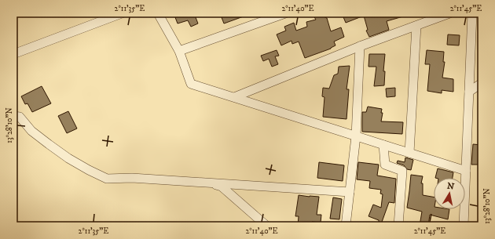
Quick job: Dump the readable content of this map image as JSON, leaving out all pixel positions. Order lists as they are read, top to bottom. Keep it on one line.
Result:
{"north":"top","coordinates":["2°11'35\"E","2°11'40\"E","2°11'45\"E","13°28'10\"N"]}
